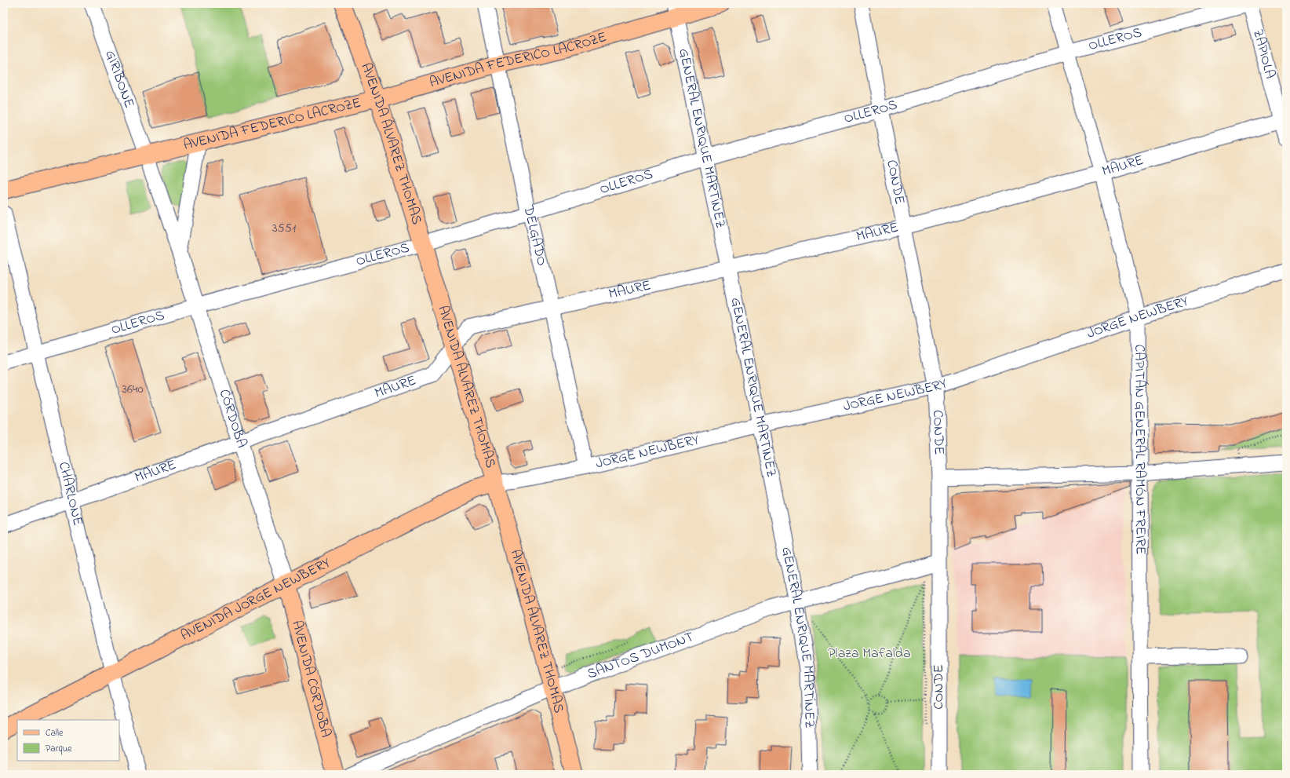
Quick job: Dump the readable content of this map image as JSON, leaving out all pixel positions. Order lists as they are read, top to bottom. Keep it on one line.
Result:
{"streets":{"main road":["AVENIDA FEDERICO LACROZE","AVENIDA ÁLVAREZ THOMAS","AVENIDA JORGE NEWBERY","AVENIDA CÓRDOBA"],"street":["OLLEROS","ZAPIOLA","GIRIBONE","GENERAL ENRIQUE MARTÍNEZ","MAURE","CONDE","DELGADO","JORGE NEWBERY","CÓRDOBA","CAPITÁN GENERAL RAMÓN FREIRE","CHARLONE","SANTOS DUMONT"]},"crossings":[["OLLEROS","ZAPIOLA"],["OLLEROS","GENERAL ENRIQUE MARTÍNEZ"],["OLLEROS","AVENIDA ÁLVAREZ THOMAS"],["OLLEROS","CONDE"],["OLLEROS","DELGADO"],["OLLEROS","CÓRDOBA"],["OLLEROS","CAPITÁN GENERAL RAMÓN FREIRE"],["OLLEROS","CHARLONE"],["ZAPIOLA","MAURE"],["AVENIDA FEDERICO LACROZE","GIRIBONE"],["AVENIDA FEDERICO LACROZE","GENERAL ENRIQUE MARTÍNEZ"],["AVENIDA FEDERICO LACROZE","AVENIDA ÁLVAREZ THOMAS"],["AVENIDA FEDERICO LACROZE","DELGADO"],["AVENIDA FEDERICO LACROZE","CÓRDOBA"],["GIRIBONE","CÓRDOBA"],["GENERAL ENRIQUE MARTÍNEZ","MAURE"],["GENERAL ENRIQUE MARTÍNEZ","JORGE NEWBERY"],["GENERAL ENRIQUE MARTÍNEZ","SANTOS DUMONT"],["AVENIDA ÁLVAREZ THOMAS","MAURE"],["AVENIDA ÁLVAREZ THOMAS","JORGE NEWBERY"],["AVENIDA ÁLVAREZ THOMAS","AVENIDA JORGE NEWBERY"],["AVENIDA ÁLVAREZ THOMAS","SANTOS DUMONT"],["MAURE","CONDE"],["MAURE","DELGADO"],["MAURE","CÓRDOBA"],["MAURE","CAPITÁN GENERAL RAMÓN FREIRE"],["MAURE","CHARLONE"],["CONDE","JORGE NEWBERY"],["CONDE","SANTOS DUMONT"],["DELGADO","JORGE NEWBERY"],["JORGE NEWBERY","CAPITÁN GENERAL RAMÓN FREIRE"],["JORGE NEWBERY","AVENIDA JORGE NEWBERY"],["CÓRDOBA","AVENIDA JORGE NEWBERY"],["CÓRDOBA","AVENIDA CÓRDOBA"],["CHARLONE","AVENIDA JORGE NEWBERY"],["AVENIDA JORGE NEWBERY","AVENIDA CÓRDOBA"]],"parks":["Plaza Mafalda"],"house_numbers":["3551","3640"],"legend":["Calle","Parque"]}
